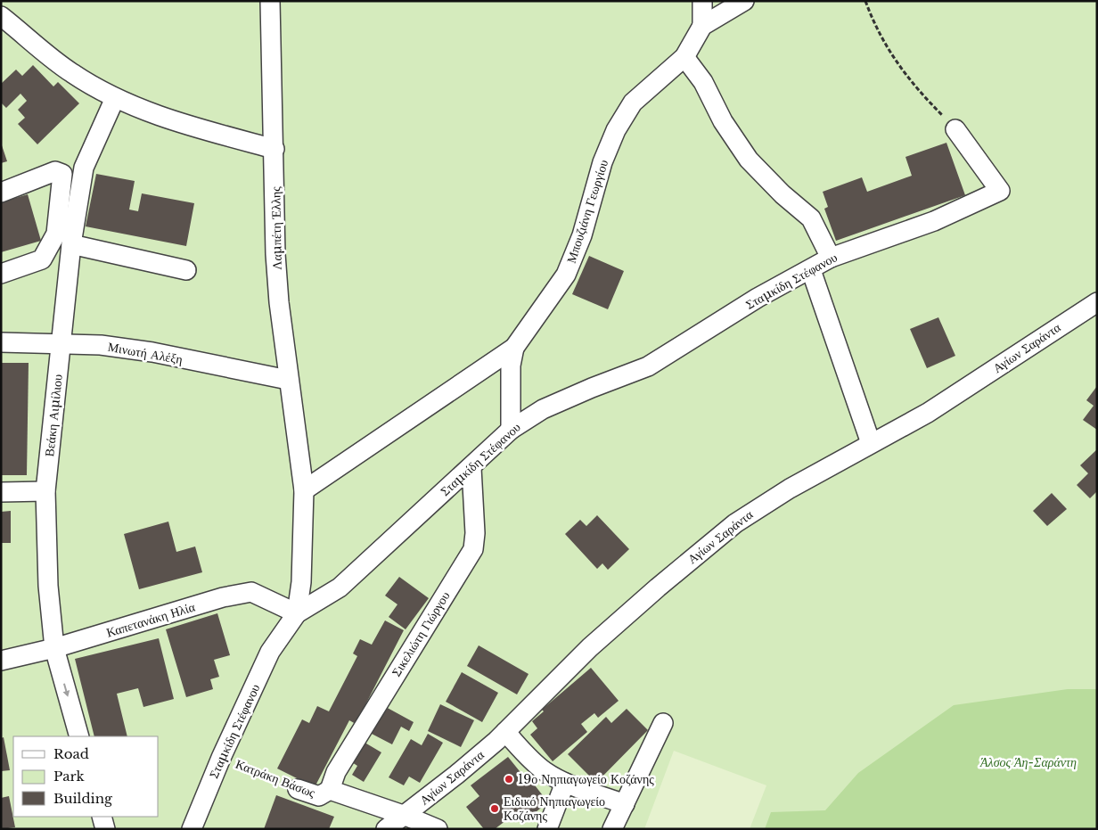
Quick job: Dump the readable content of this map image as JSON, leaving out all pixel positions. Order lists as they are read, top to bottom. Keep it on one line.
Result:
{"streets":{"street":["Μπουζιάνη Γεωργίου","Λαμπέτη Έλλης","Σταμκίδη Στέφανου","Αγίων Σαράντα","Μινωτή Αλέξη","Βεάκη Αιμίλιου","Καπετανάκη Ηλία","Σικελιώτη Γιώργου","Κατράκη Βάσως"]},"crossings":[["Μπουζιάνη Γεωργίου","Λαμπέτη Έλλης"],["Λαμπέτη Έλλης","Σταμκίδη Στέφανου"],["Λαμπέτη Έλλης","Μινωτή Αλέξη"],["Λαμπέτη Έλλης","Καπετανάκη Ηλία"],["Σταμκίδη Στέφανου","Καπετανάκη Ηλία"],["Σταμκίδη Στέφανου","Σικελιώτη Γιώργου"],["Σταμκίδη Στέφανου","Κατράκη Βάσως"],["Αγίων Σαράντα","Κατράκη Βάσως"],["Μινωτή Αλέξη","Βεάκη Αιμίλιου"],["Βεάκη Αιμίλιου","Καπετανάκη Ηλία"],["Σικελιώτη Γιώργου","Κατράκη Βάσως"]],"parks":["Άλσος Άη-Σαράντη"],"places":["19ο Νηπιαγωγείο Κοζάνης","Ειδικό Νηπιαγωγείο Κοζάνης"],"legend":["Road","Park","Building"]}
